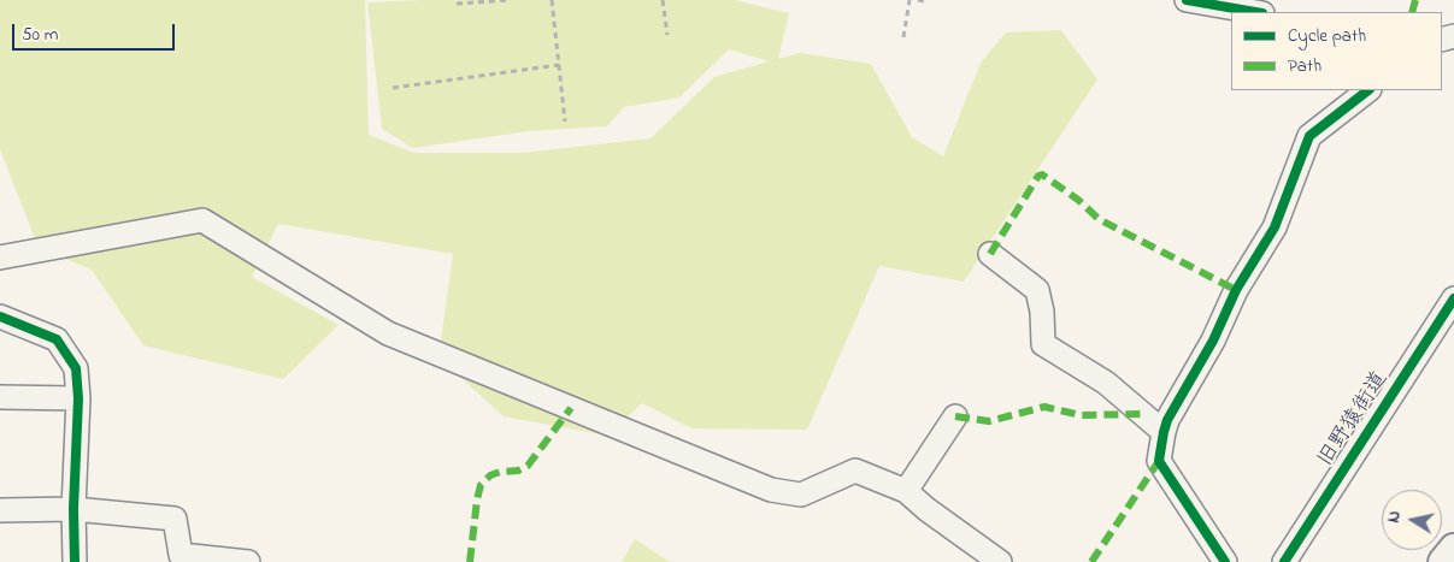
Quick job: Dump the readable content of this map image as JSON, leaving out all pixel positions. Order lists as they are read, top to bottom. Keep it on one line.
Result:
{"streets":{"street":["旧野猿街道"]},"legend":["Cycle path","Path"],"scale_bar":"50 m","north":"left"}
